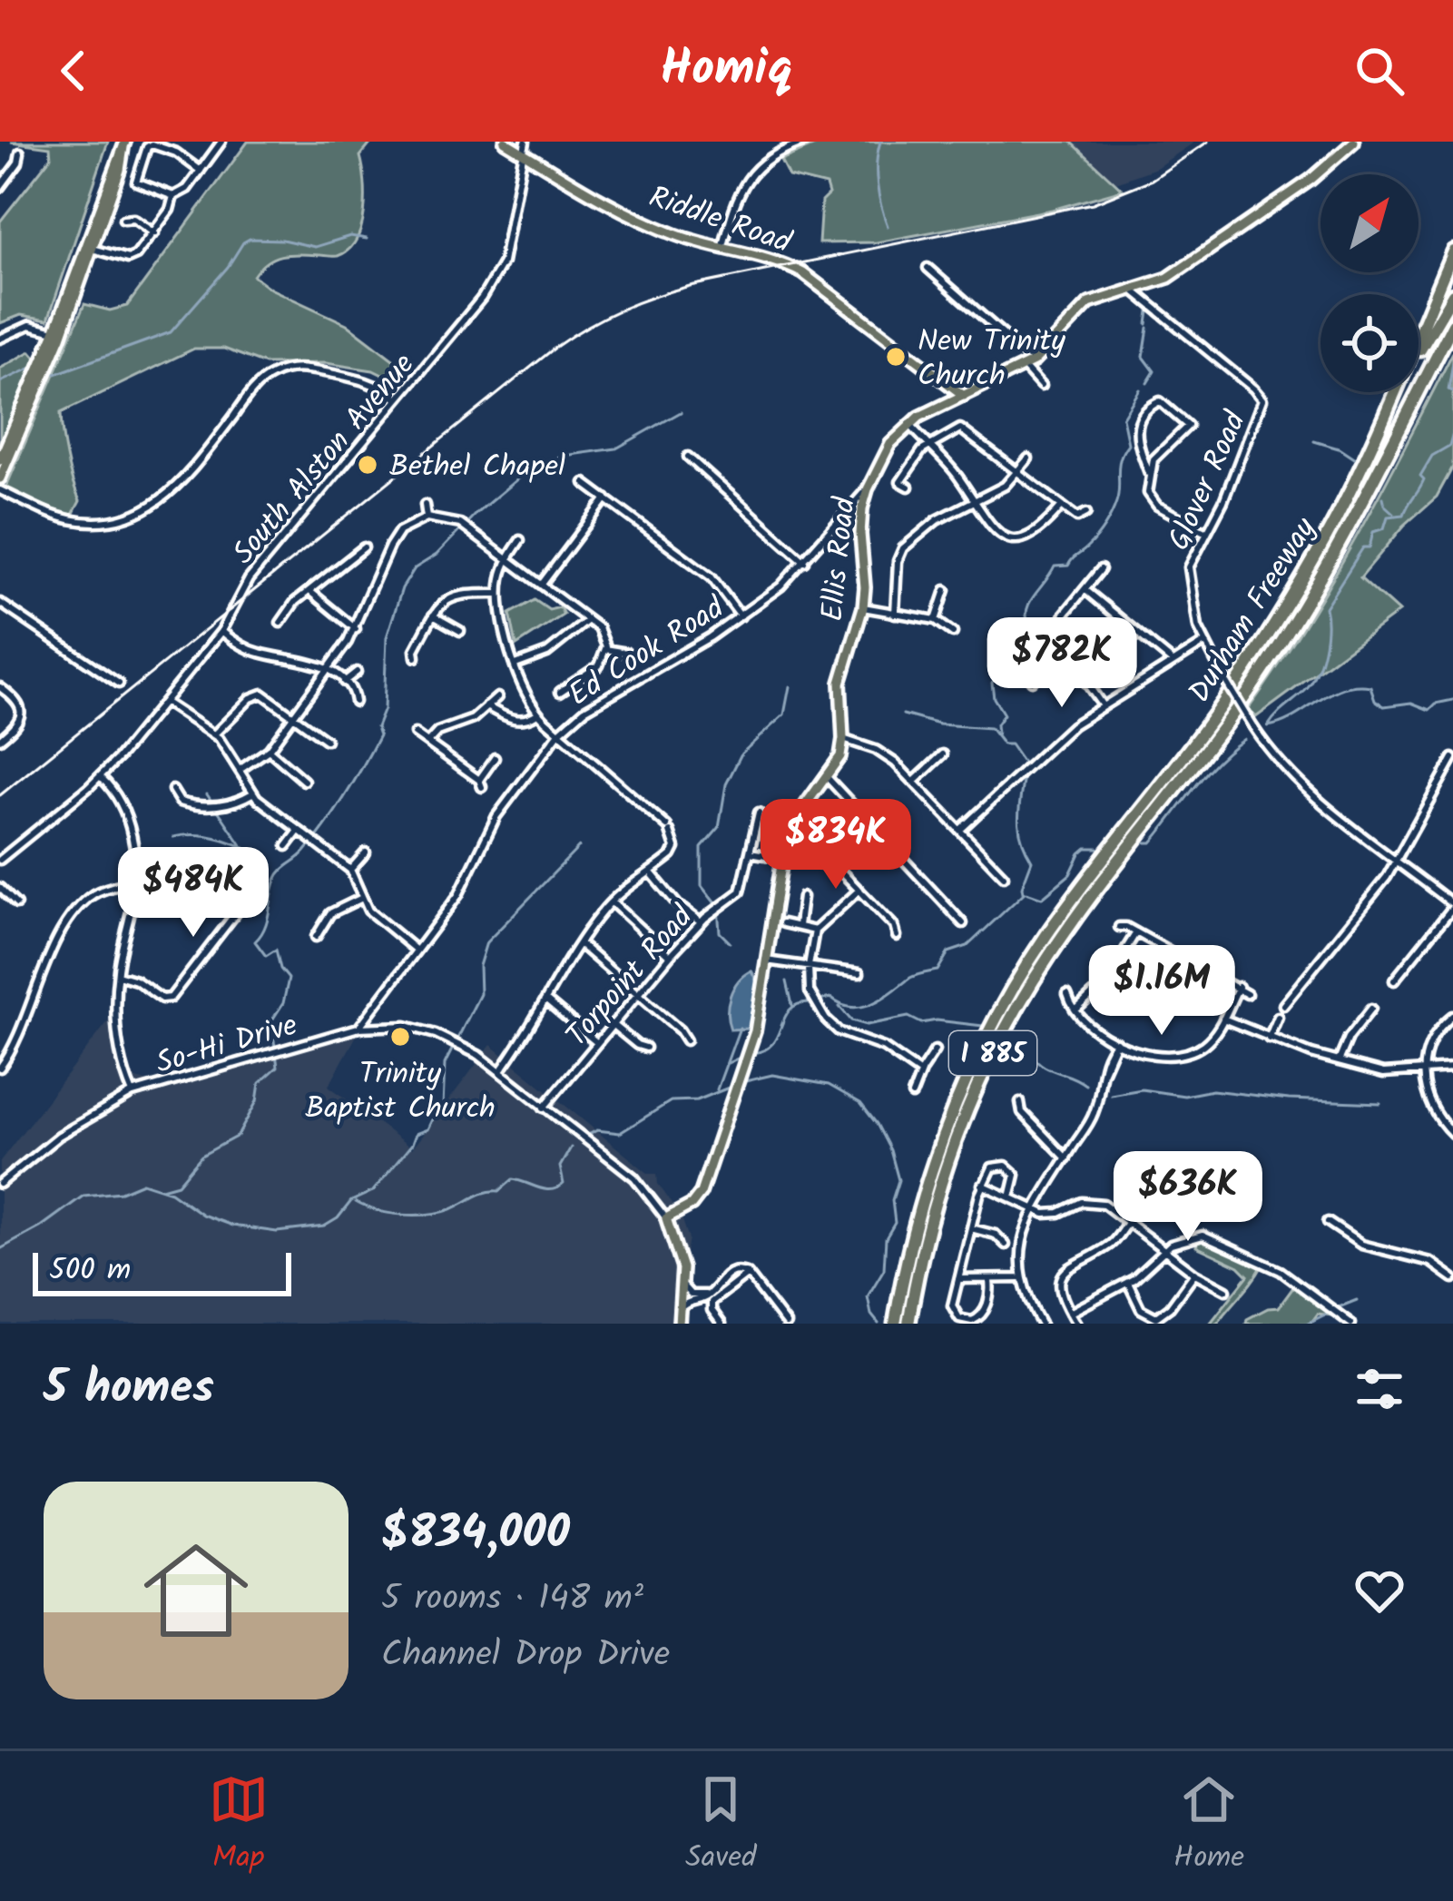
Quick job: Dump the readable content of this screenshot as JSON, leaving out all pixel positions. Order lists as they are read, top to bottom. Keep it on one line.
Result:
{"streets":{"highway":["Durham Freeway","I 885"],"main road":["Riddle Road","Ellis Road"],"street":["South Alston Avenue","Glover Road","Ed Cook Road","Torpoint Road","So-Hi Drive"]},"crossings":[["Riddle Road","South Alston Avenue"],["Riddle Road","Ellis Road"],["South Alston Avenue","So-Hi Drive"],["Glover Road","Ellis Road"],["Ellis Road","Ed Cook Road"],["Ellis Road","So-Hi Drive"],["Durham Freeway","I 885"],["Ed Cook Road","So-Hi Drive"],["Torpoint Road","So-Hi Drive"]],"places":["New Trinity Church","Bethel Chapel","Trinity Baptist Church"],"scale_bar":"500 m","north":"top right","page":{"header":"Homiq","price":["$782K","$834K","$484K","$1.16M","$636K"],"scale":"500 m","heading":"5 homes","list":[{"name":"$834,000","note":"5 rooms · 148 m² · Channel Drop Drive"}],"tabs":["Map","Saved","Home"]}}
